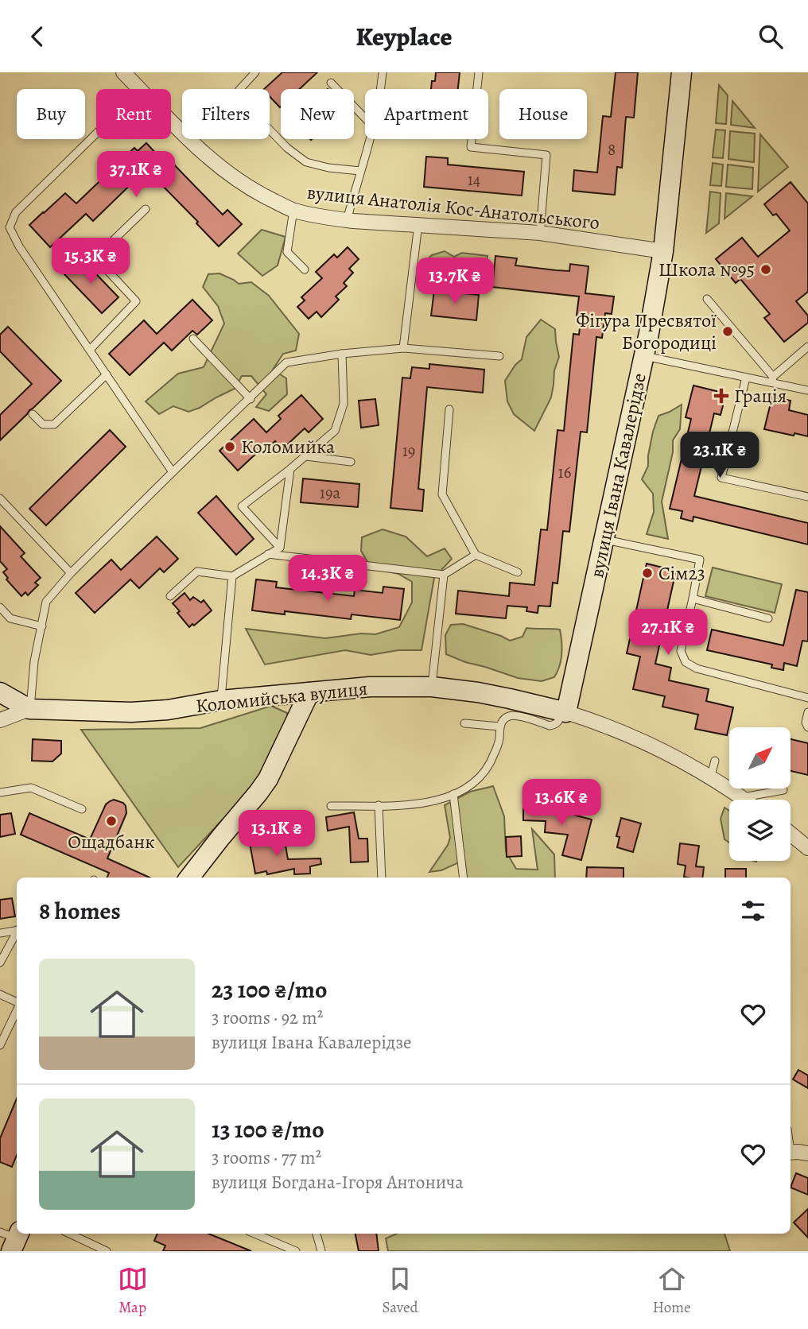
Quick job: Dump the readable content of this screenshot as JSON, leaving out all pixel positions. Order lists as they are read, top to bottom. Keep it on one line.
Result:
{"streets":{"street":["вулиця Анатолія Кос-Анатольського","вулиця Івана Кавалерідзе","Коломийська вулиця"]},"crossings":[["вулиця Анатолія Кос-Анатольського","вулиця Івана Кавалерідзе"],["вулиця Івана Кавалерідзе","Коломийська вулиця"]],"places":{"other":["Школа №95","Фігура Пресвятої Богородиці","Коломийка","Сім23","Ощадбанк"],"health":["Грація"]},"house_numbers":["8","14","19","16","19а"],"north":"top right","page":{"header":"Keyplace","chip":["Buy","Rent","Filters","New","Apartment","House"],"price":["37.1K ₴","15.3K ₴","13.7K ₴","23.1K ₴","14.3K ₴","27.1K ₴","13.6K ₴","13.1K ₴"],"heading":"8 homes","list":[{"name":"23 100 ₴/mo","note":"3 rooms · 92 m² · вулиця Івана Кавалерідзе"},{"name":"13 100 ₴/mo","note":"3 rooms · 77 m² · вулиця Богдана-Ігоря Антонича"}],"tabs":["Map","Saved","Home"]}}
